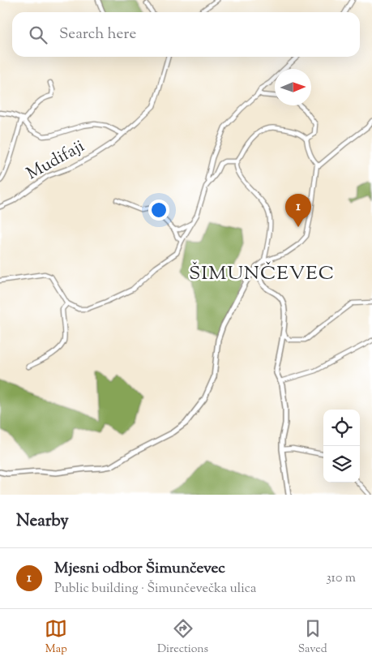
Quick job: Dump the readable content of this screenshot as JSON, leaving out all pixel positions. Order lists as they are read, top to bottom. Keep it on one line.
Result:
{"streets":{"street":["Mudifaji"]},"districts":["ŠIMUNČEVEC"],"north":"right","page":{"search":"Search here","pins":"1","heading":"Nearby","list":[{"mark":"1","name":"Mjesni odbor Šimunčevec","note":"Public building · Šimunčevečka ulica","value":"310 m"}],"nav":["Map","Directions","Saved"]}}
